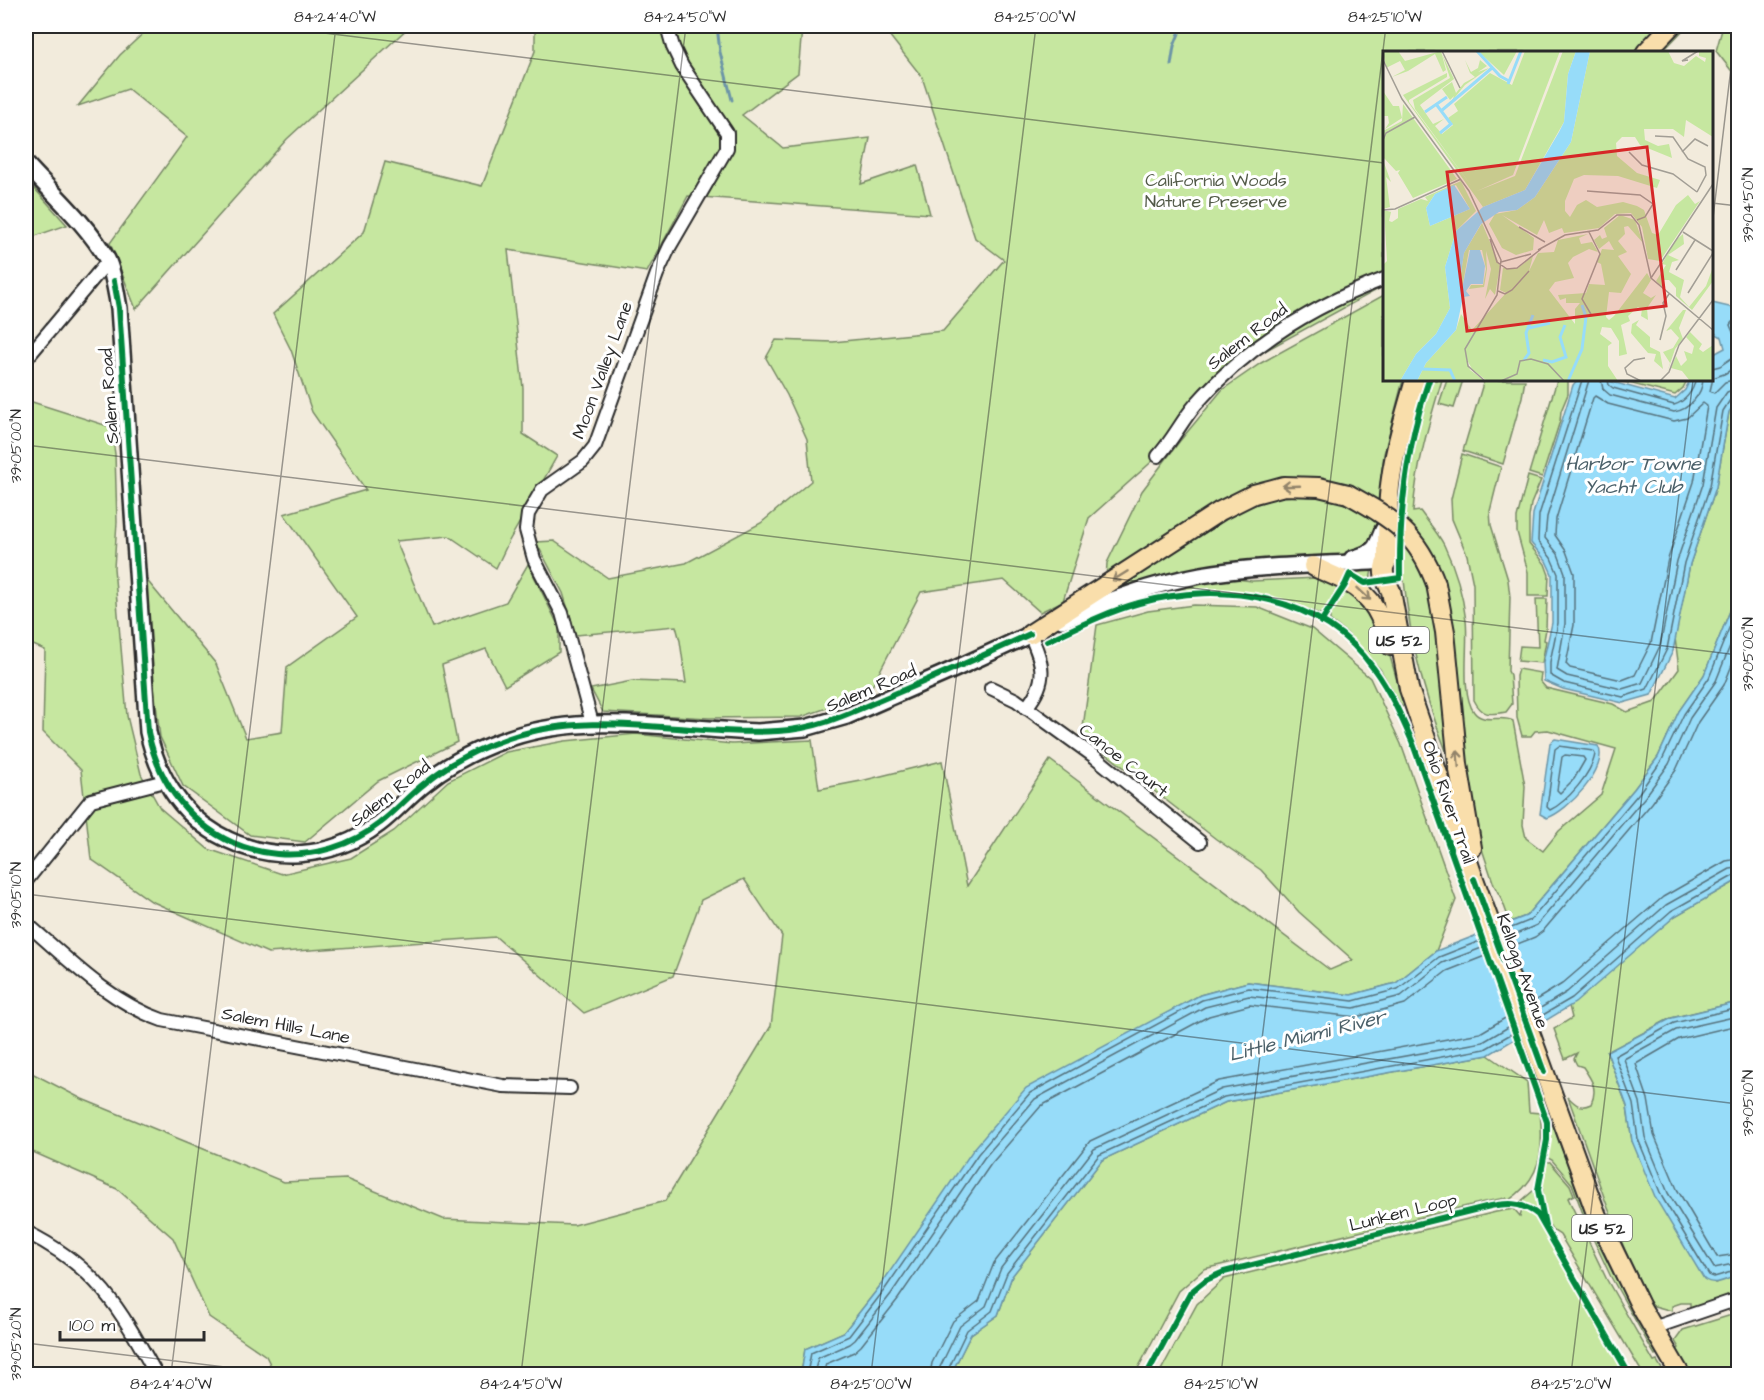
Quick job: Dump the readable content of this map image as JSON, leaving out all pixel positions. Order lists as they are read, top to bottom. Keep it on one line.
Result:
{"streets":{"main road":["US 52","Kellogg Avenue"],"street":["Salem Road","Moon Valley Lane","Canoe Court","Salem Hills Lane"],"cycle path":["Ohio River Trail","Lunken Loop"]},"crossings":[["Salem Road","Moon Valley Lane"],["Salem Road","Kellogg Avenue"]],"water":["Harbor Towne Yacht Club","Little Miami River"],"parks":["California Woods Nature Preserve"],"scale_bar":"100 m","coordinates":["84°24'40\"W","84°24'50\"W","84°25'00\"W","84°25'10\"W","39°04'50\"N","39°05'00\"N","39°05'10\"N","39°05'20\"N","84°25'20\"W"]}
